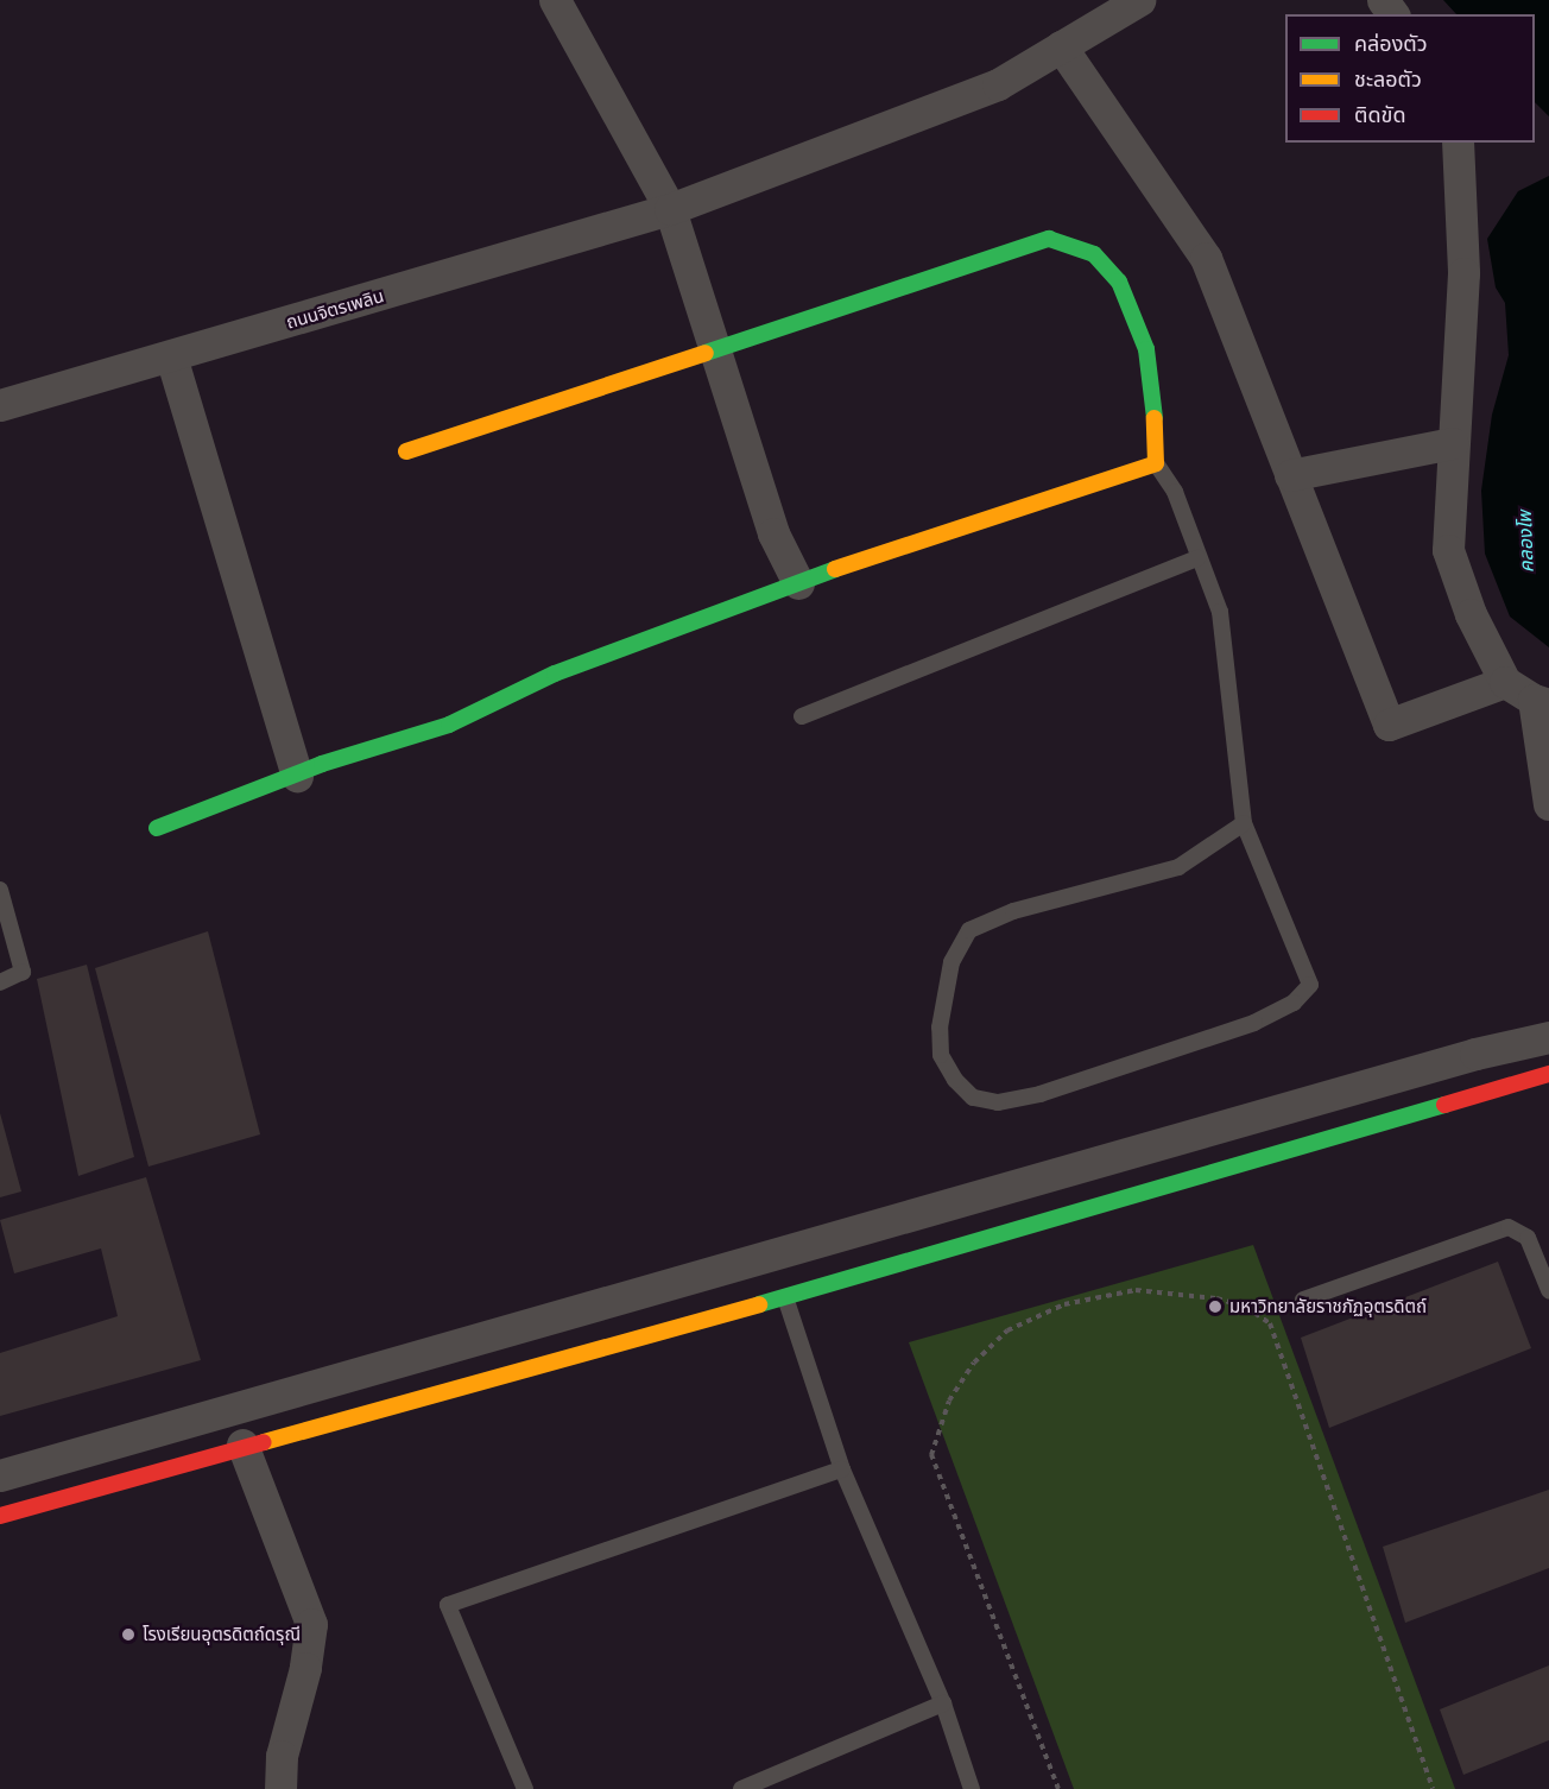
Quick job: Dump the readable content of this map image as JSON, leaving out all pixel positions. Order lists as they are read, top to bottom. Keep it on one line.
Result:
{"streets":{"street":["ถนนจิตรเพลิน"]},"water":["คลองโพ"],"places":["มหาวิทยาลัยราชภัฏอุตรดิตถ์","โรงเรียนอุตรดิตถ์ดรุณี"],"legend":["คล่องตัว","ชะลอตัว","ติดขัด"]}
